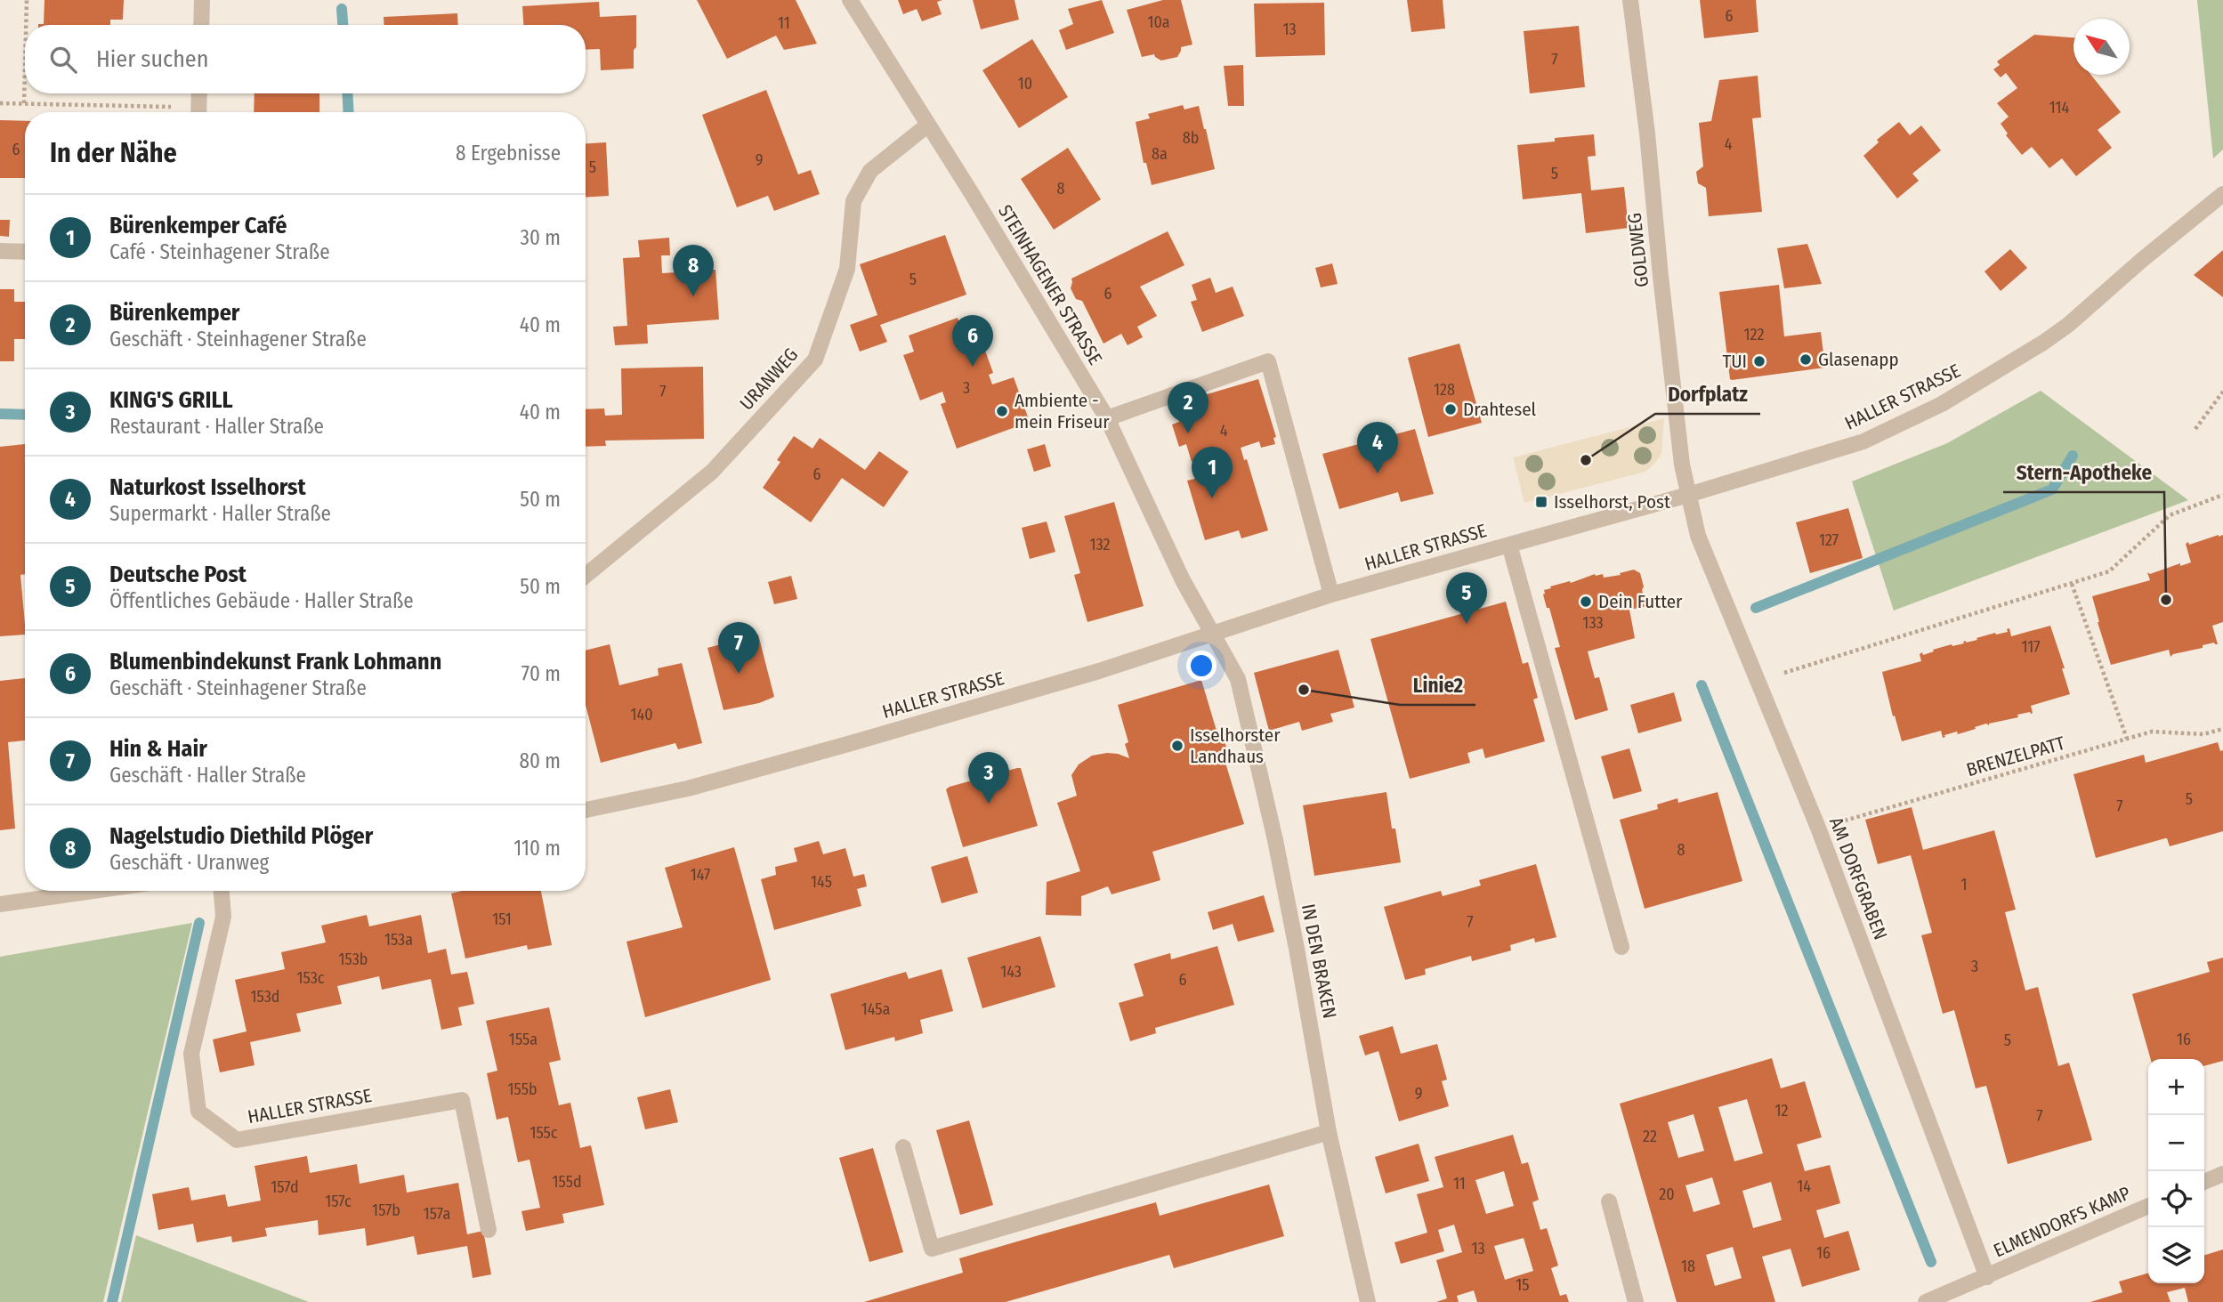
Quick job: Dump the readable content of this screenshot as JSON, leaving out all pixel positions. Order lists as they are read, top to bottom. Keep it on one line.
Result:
{"streets":{"street":["GOLDWEG","STEINHAGENER STRASSE","URANWEG","HALLER STRASSE","AM DORFGRABEN","IN DEN BRAKEN","ELMENDORFS KAMP"],"path":["BRENZELPATT"]},"crossings":[["GOLDWEG","HALLER STRASSE"],["GOLDWEG","AM DORFGRABEN"],["STEINHAGENER STRASSE","URANWEG"],["STEINHAGENER STRASSE","HALLER STRASSE"],["STEINHAGENER STRASSE","IN DEN BRAKEN"],["HALLER STRASSE","AM DORFGRABEN"],["HALLER STRASSE","IN DEN BRAKEN"],["BRENZELPATT","AM DORFGRABEN"],["AM DORFGRABEN","ELMENDORFS KAMP"]],"places":{"other":["Glasenapp","TUI","Drahtesel","Ambiente - mein Friseur","Dorfplatz","Stern-Apotheke","Dein Futter","Linie2","Isselhorster Landhaus"],"transit":["Isselhorst, Post"]},"house_numbers":["6","10a","11","13","7","10","114","8b","4","6","8a","9","5","5","8","5","6","122","3","128","7","4","6","127","132","133","117","140","5","7","8","147","145","1","151","7","153a","153b","3","143","153c","6","153d","145a","155a","16","5","155b","9","12","7","155c","22","155d","11","14","157d","20","157c","157b","157a","13","16","18","15"],"north":"top left","page":{"search":"Hier suchen","heading":["In der Nähe","8 Ergebnisse"],"list":[{"mark":"1","name":"Bürenkemper Café","note":"Café · Steinhagener Straße","value":"30 m"},{"mark":"2","name":"Bürenkemper","note":"Geschäft · Steinhagener Straße","value":"40 m"},{"mark":"3","name":"KING'S GRILL","note":"Restaurant · Haller Straße","value":"40 m"},{"mark":"4","name":"Naturkost Isselhorst","note":"Supermarkt · Haller Straße","value":"50 m"},{"mark":"5","name":"Deutsche Post","note":"Öffentliches Gebäude · Haller Straße","value":"50 m"},{"mark":"6","name":"Blumenbindekunst Frank Lohmann","note":"Geschäft · Steinhagener Straße","value":"70 m"},{"mark":"7","name":"Hin & Hair","note":"Geschäft · Haller Straße","value":"80 m"},{"mark":"8","name":"Nagelstudio Diethild Plöger","note":"Geschäft · Uranweg","value":"110 m"}],"pins":["8","6","2","4","1","5","7","3"],"map_buttons":["+","−"]}}
